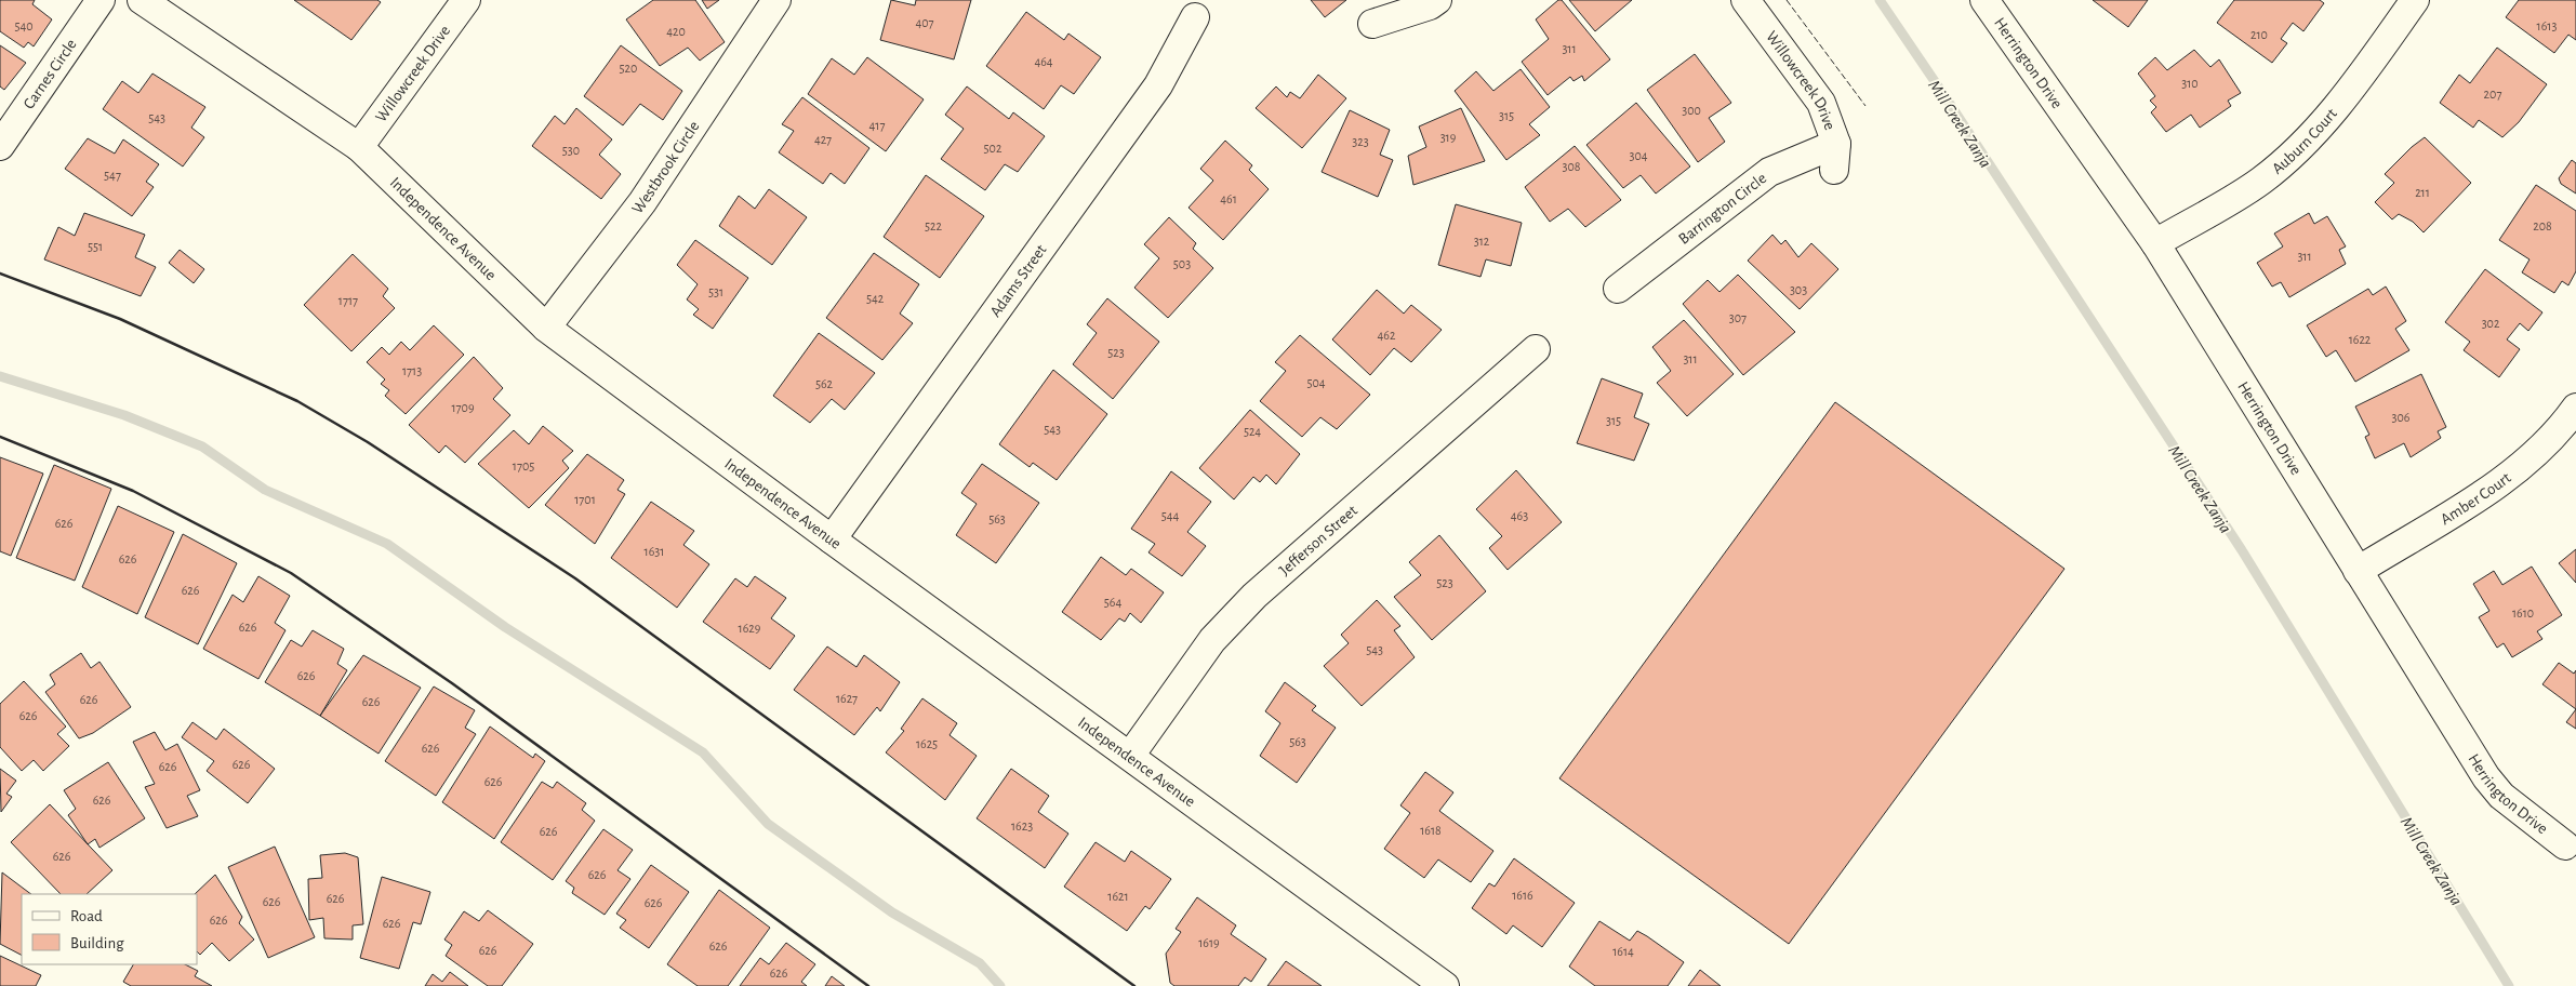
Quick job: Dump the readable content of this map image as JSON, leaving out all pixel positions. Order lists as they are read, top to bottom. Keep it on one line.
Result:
{"streets":{"street":["Herrington Drive","Carnes Circle","Willowcreek Drive","Auburn Court","Westbrook Circle","Barrington Circle","Independence Avenue","Adams Street","Amber Court","Jefferson Street"]},"crossings":[["Herrington Drive","Auburn Court"],["Herrington Drive","Amber Court"],["Willowcreek Drive","Barrington Circle"],["Willowcreek Drive","Independence Avenue"],["Westbrook Circle","Independence Avenue"],["Independence Avenue","Adams Street"],["Independence Avenue","Jefferson Street"]],"water":["Mill Creek Zanja"],"house_numbers":["407","540","1613","420","210","311","464","520","310","207","300","315","543","417","319","427","323","502","530","304","308","547","211","461","522","208","312","551","311","503","303","531","542","1717","307","302","462","1622","523","311","1713","504","562","1709","306","315","543","524","1705","1701","544","463","563","626","1631","626","523","626","564","1610","626","1629","543","626","1627","626","626","626","563","1625","626","626","626","626","626","1623","1618","626","626","626","1616","1621","626","626","626","626","626","1619","626","626","1614","626"],"legend":["Road","Building"]}
